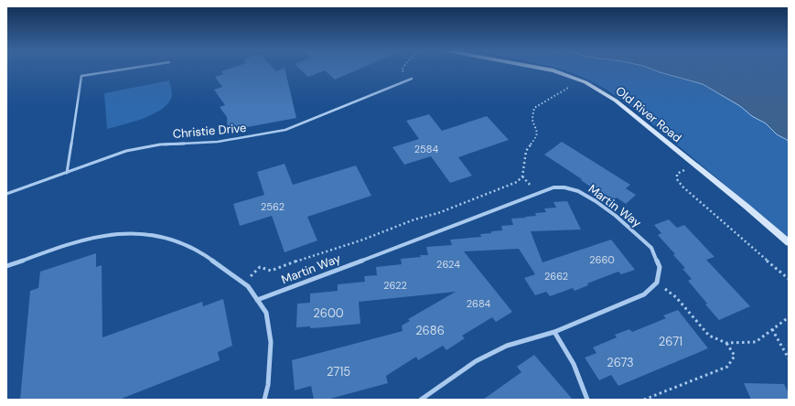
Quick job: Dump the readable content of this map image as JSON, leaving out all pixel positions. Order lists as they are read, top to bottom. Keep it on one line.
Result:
{"streets":{"street":["Old River Road","Martin Way"],"lane":["Christie Drive"]},"house_numbers":["2584","2562","2660","2624","2662","2622","2684","2600","2686","2671","2673","2715"]}
